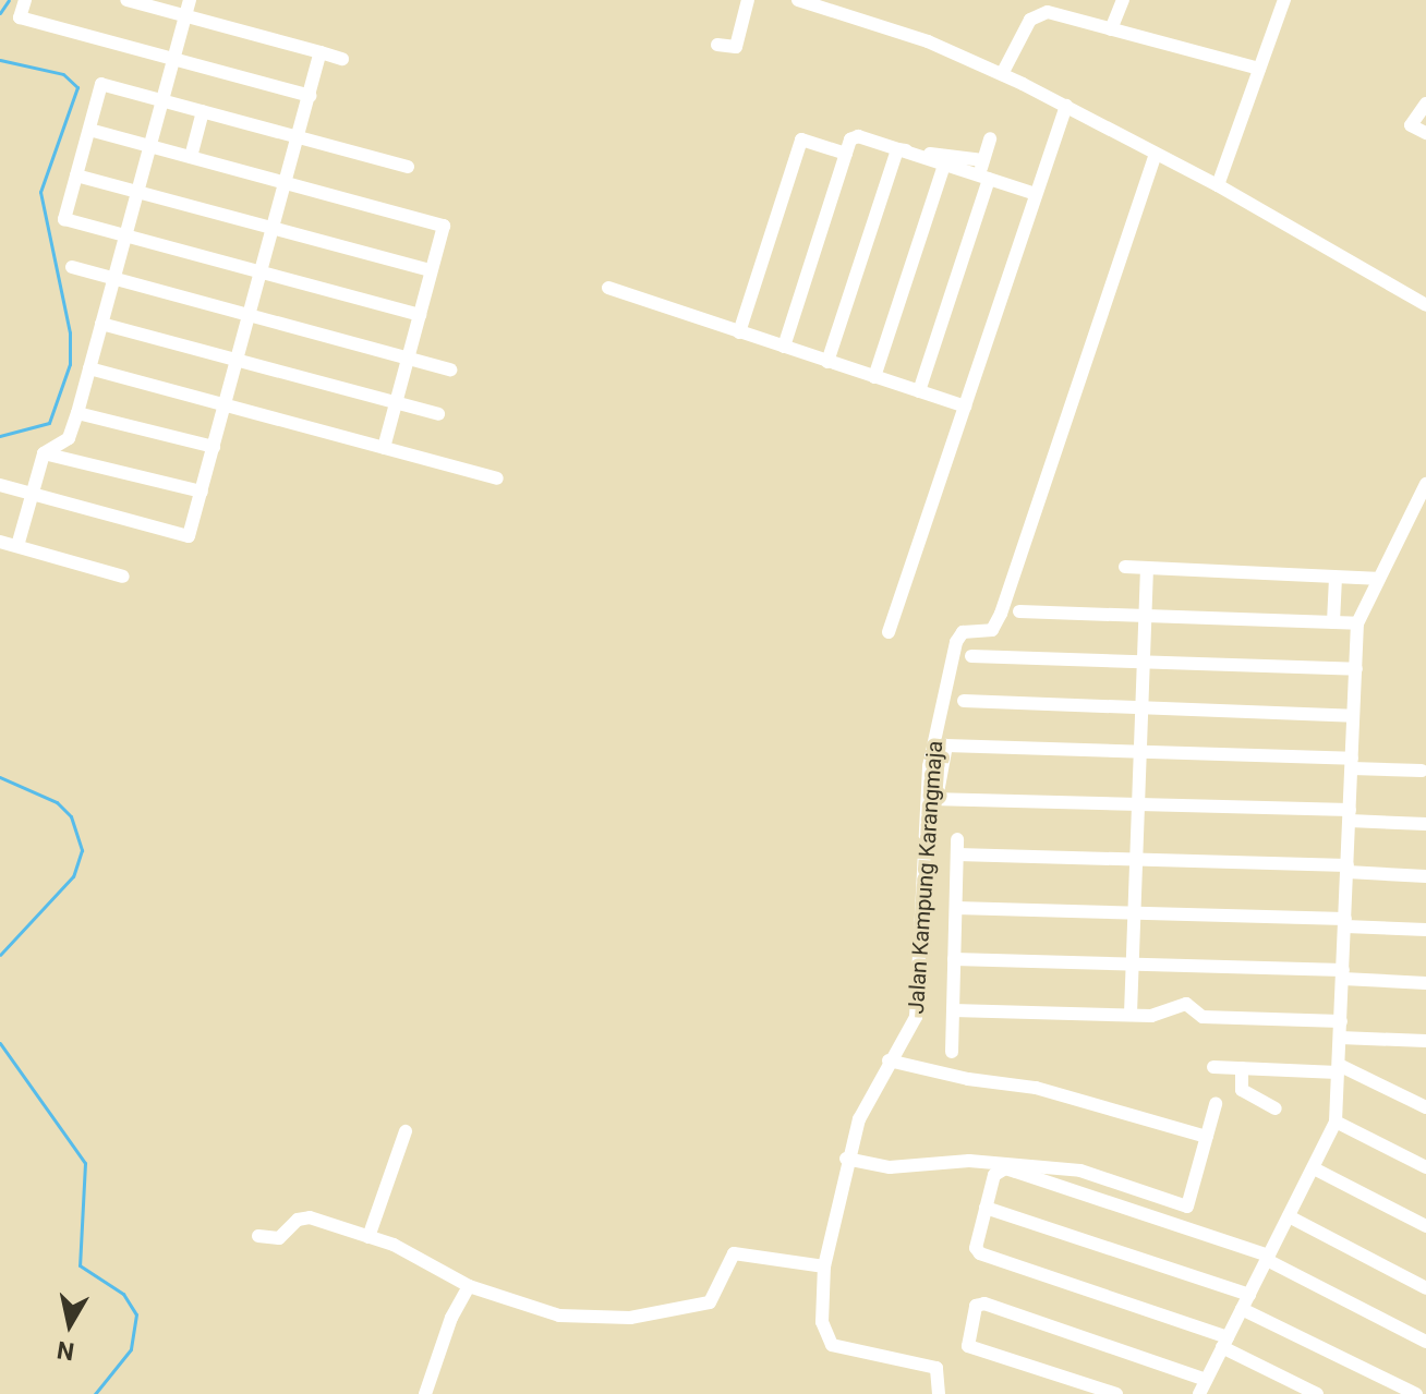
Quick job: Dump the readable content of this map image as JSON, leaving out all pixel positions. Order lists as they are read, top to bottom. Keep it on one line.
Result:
{"streets":{"street":["Jalan Kampung Karangmaja"]},"north":"bottom"}
